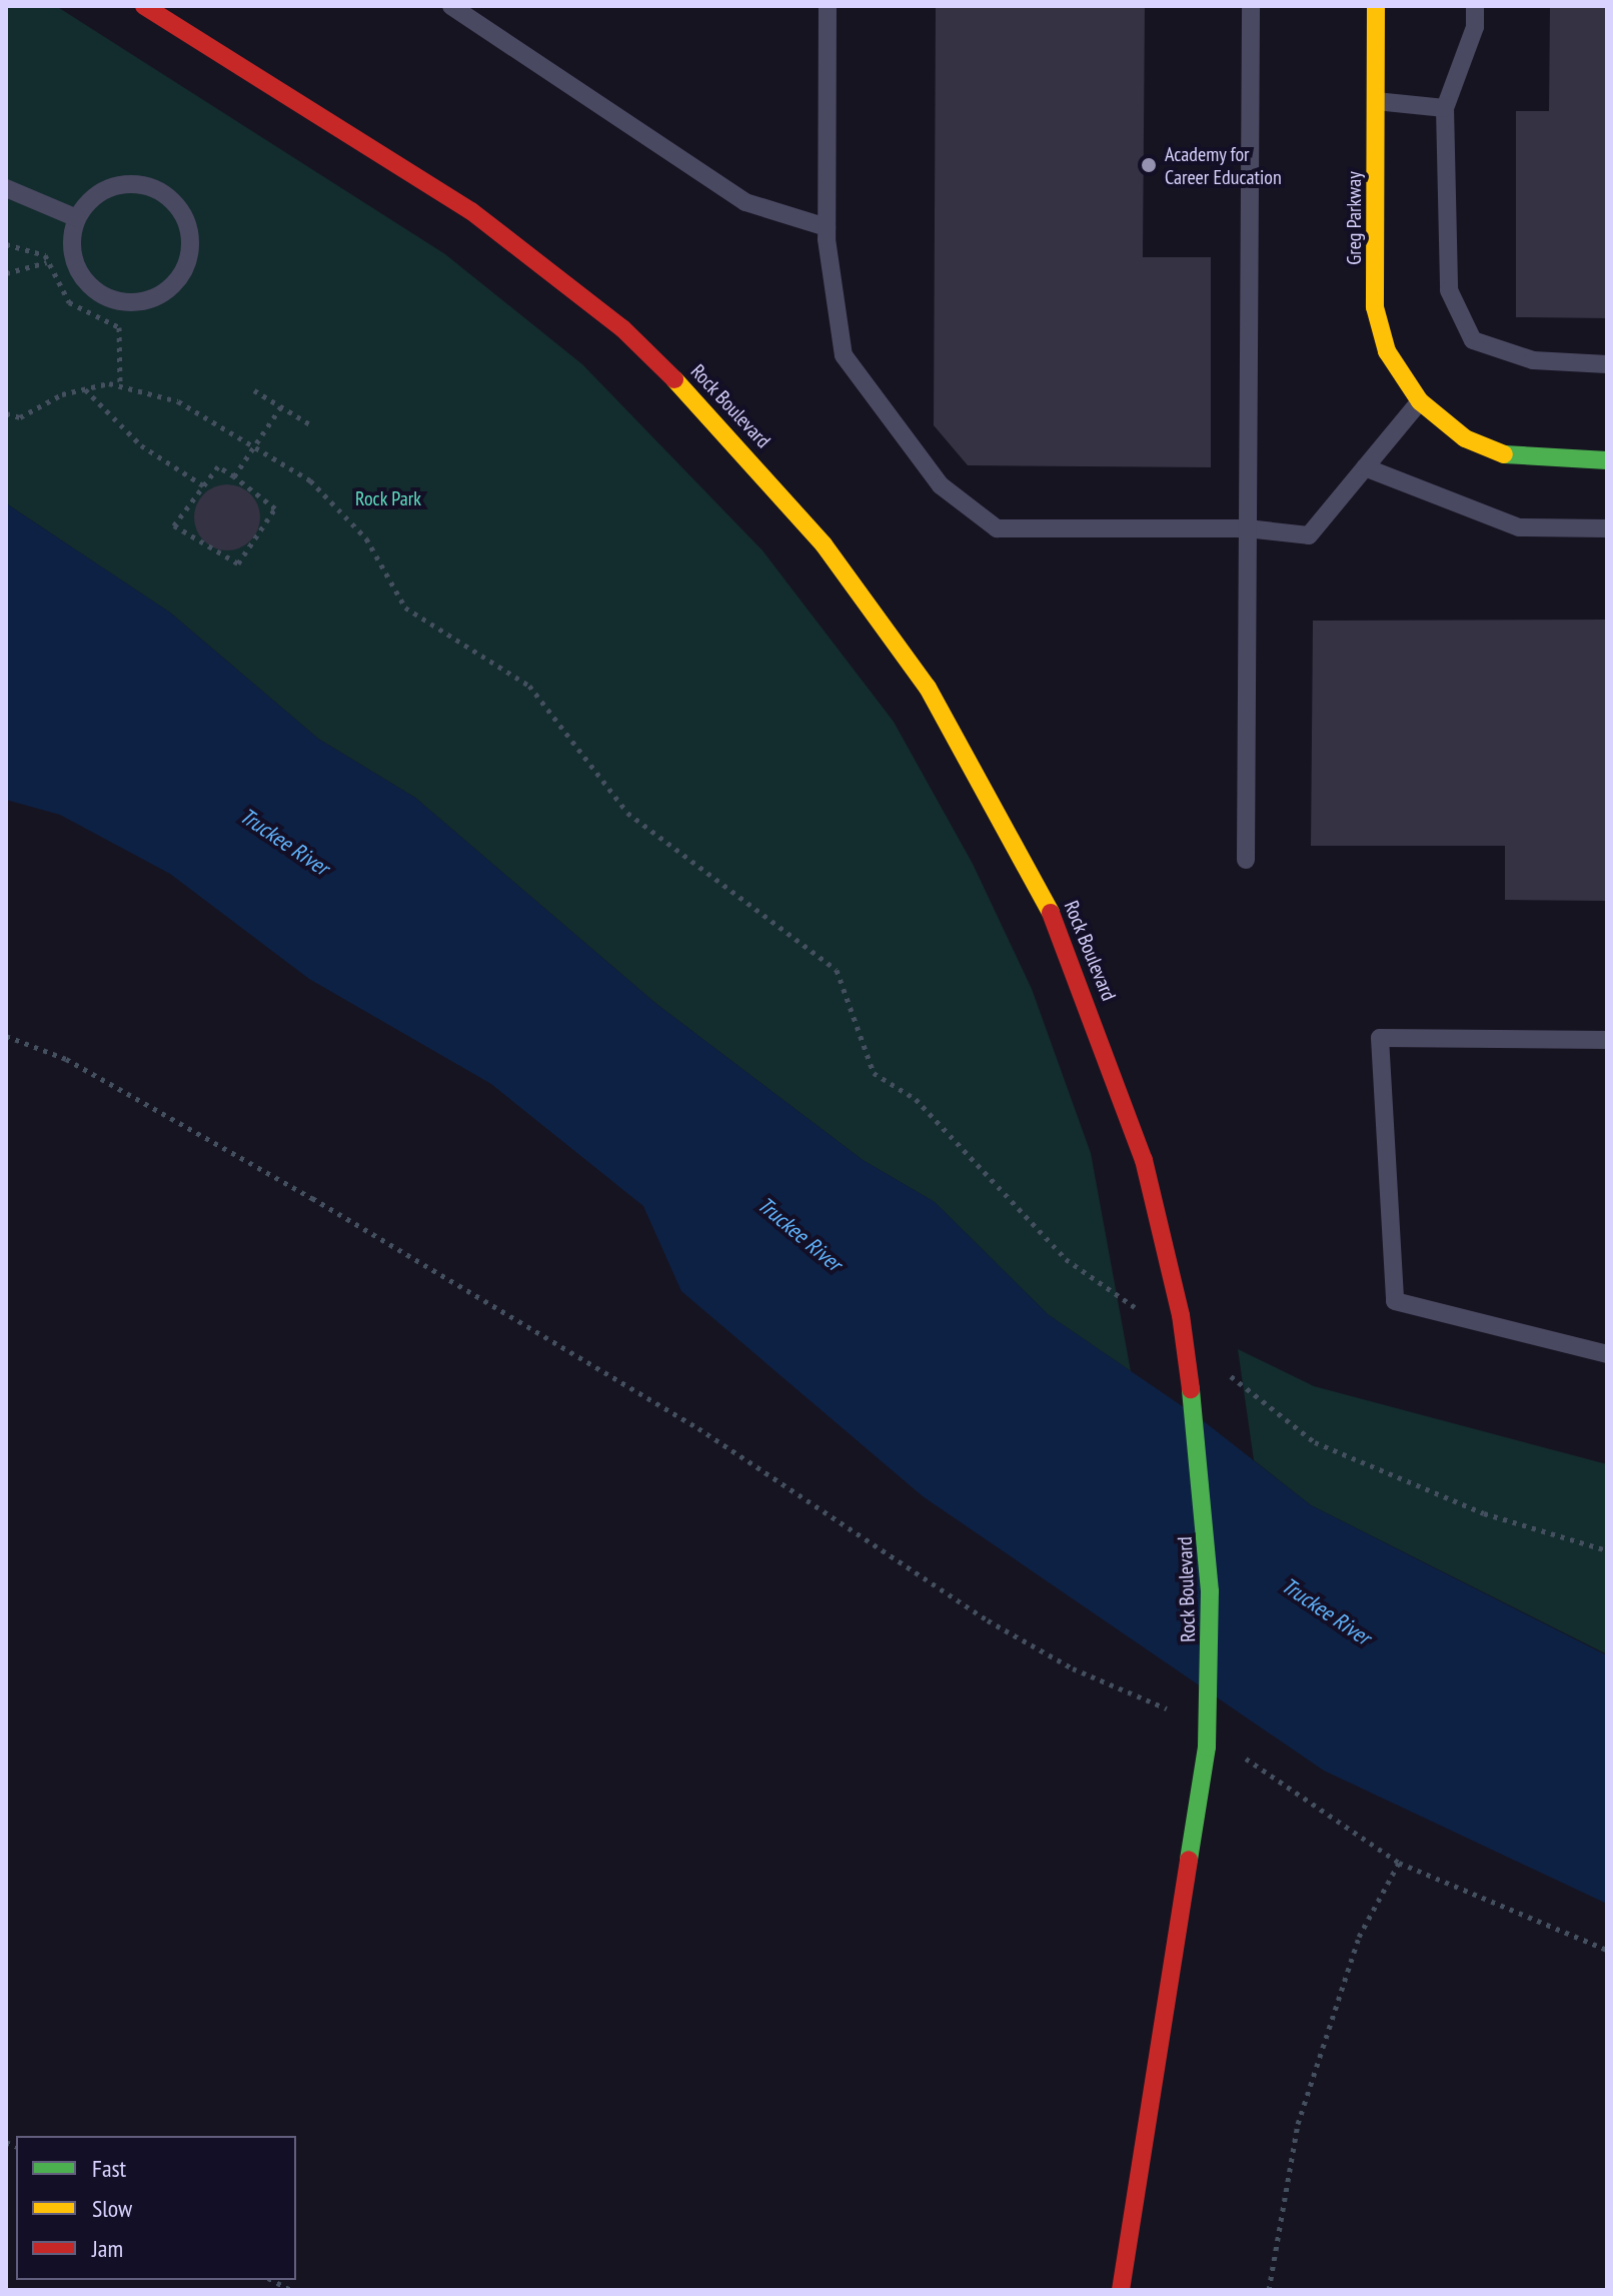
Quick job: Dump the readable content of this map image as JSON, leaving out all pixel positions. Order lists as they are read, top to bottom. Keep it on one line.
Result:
{"streets":{"main road":["Greg Parkway","Rock Boulevard"]},"water":["Truckee River"],"parks":["Rock Park"],"places":["Academy for Career Education"],"legend":["Fast","Slow","Jam"]}
